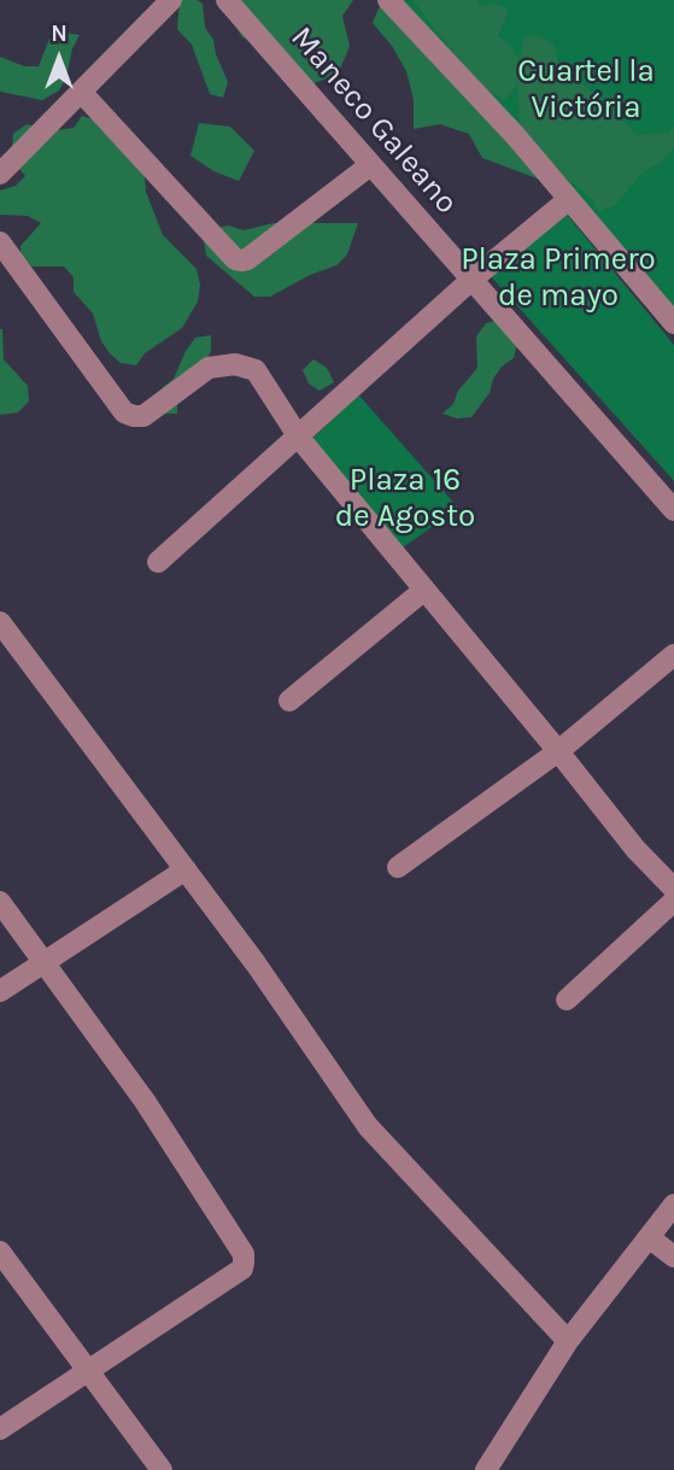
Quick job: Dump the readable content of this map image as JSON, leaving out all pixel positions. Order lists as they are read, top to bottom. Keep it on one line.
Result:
{"streets":{"street":["Maneco Galeano"]},"parks":["Cuartel la Victória","Plaza Primero de mayo","Plaza 16 de Agosto"],"north":"top"}
